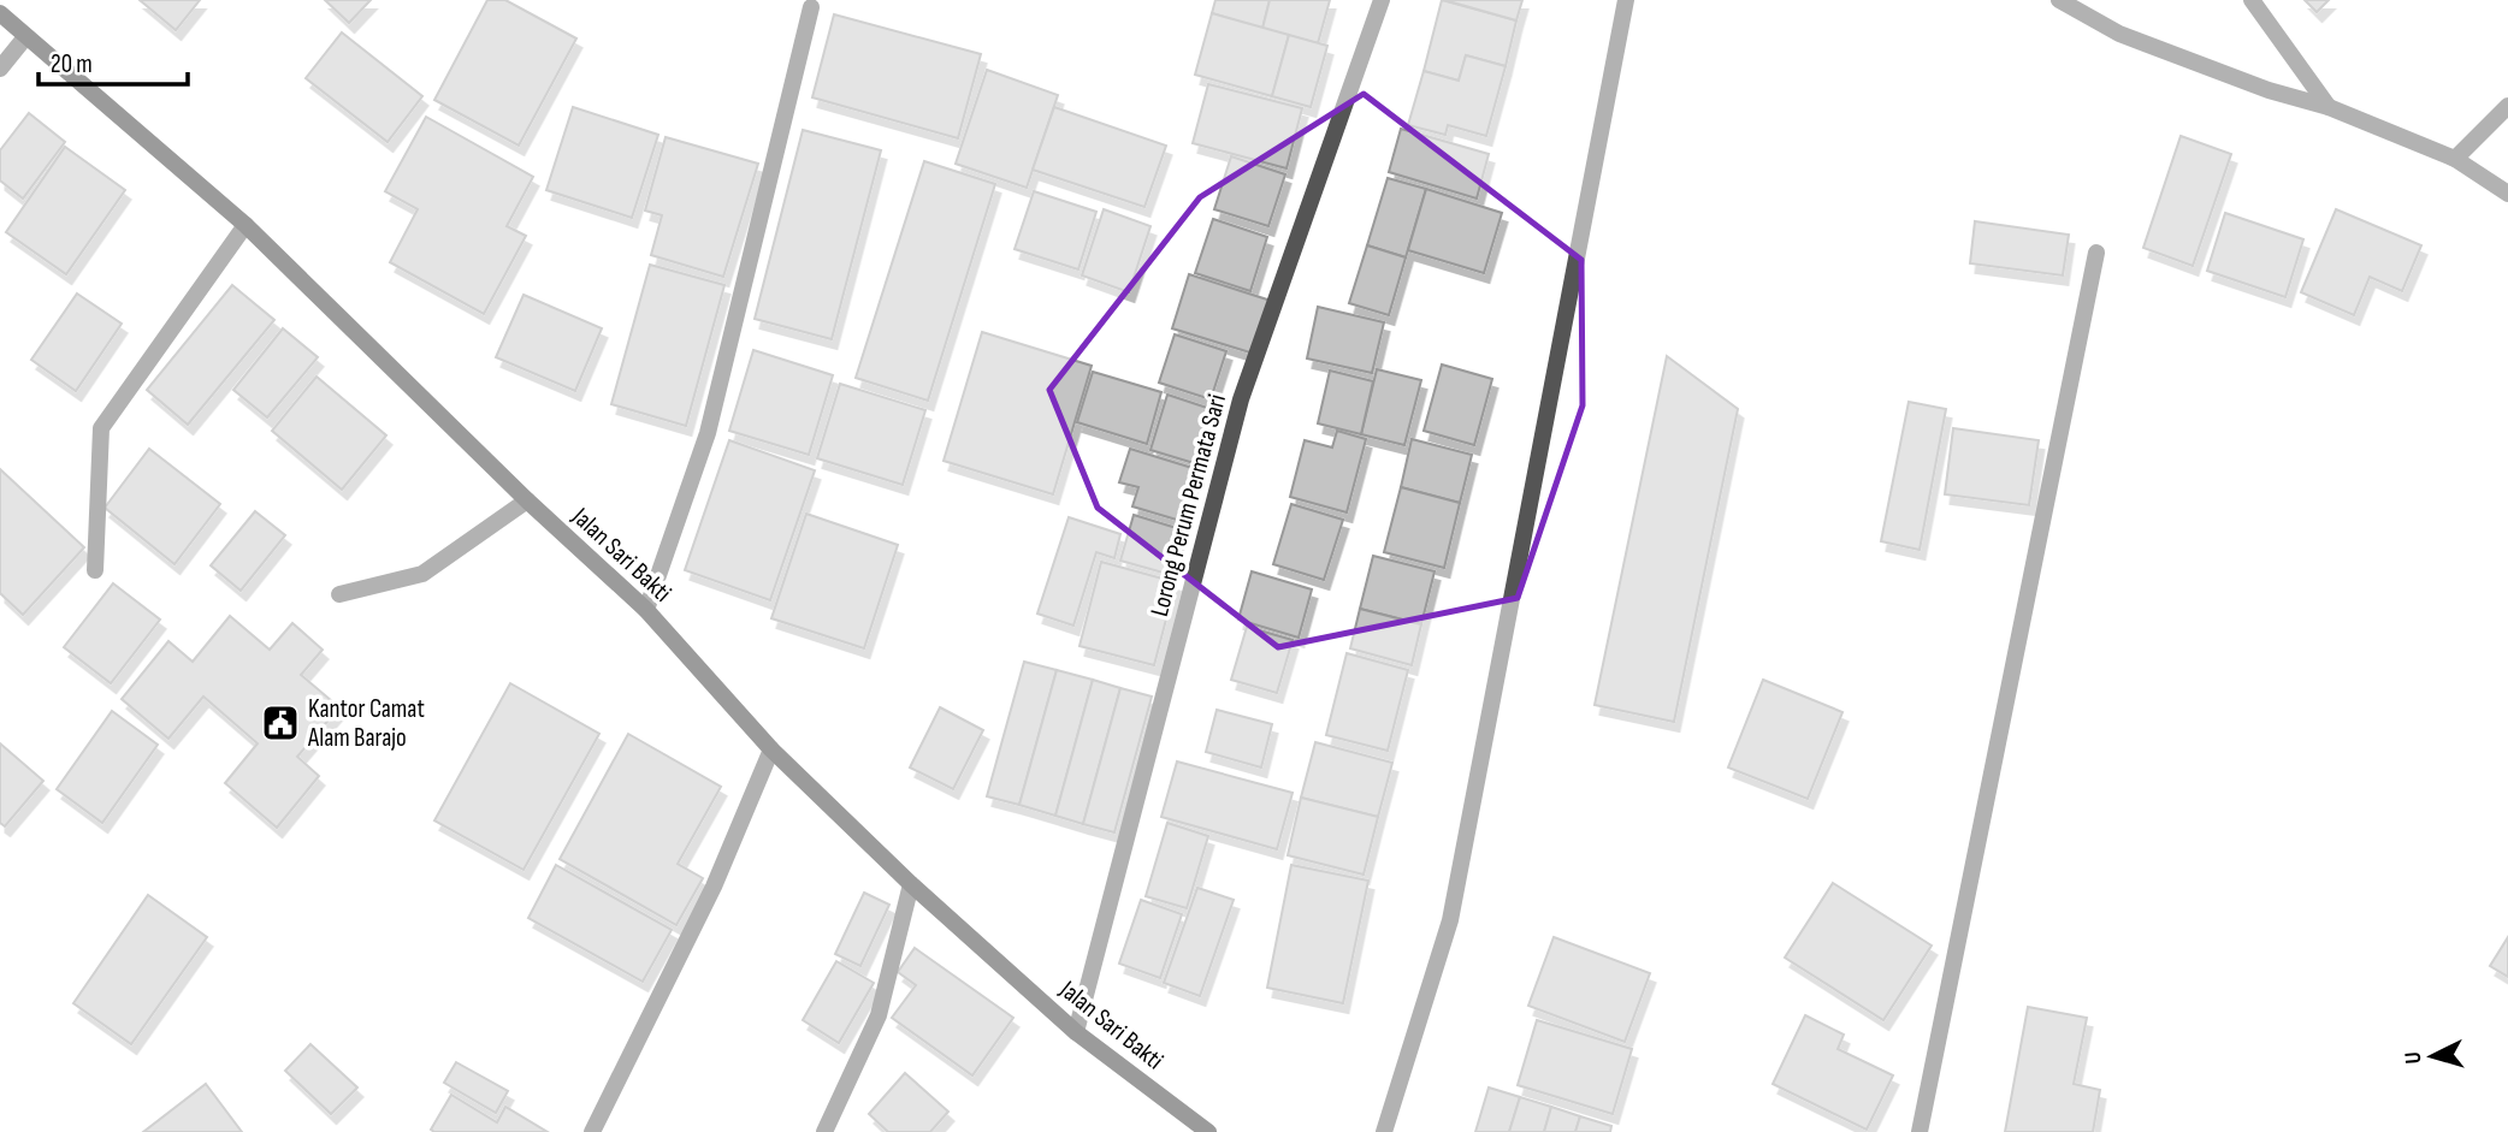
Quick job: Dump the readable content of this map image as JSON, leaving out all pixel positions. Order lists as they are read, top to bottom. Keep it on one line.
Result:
{"streets":{"main road":["Jalan Sari Bakti"],"street":["Lorong Perum Permata Sari"]},"crossings":[["Lorong Perum Permata Sari","Jalan Sari Bakti"]],"places":{"public building":["Kantor Camat Alam Barajo"]},"scale_bar":"20 m","north":"left"}
